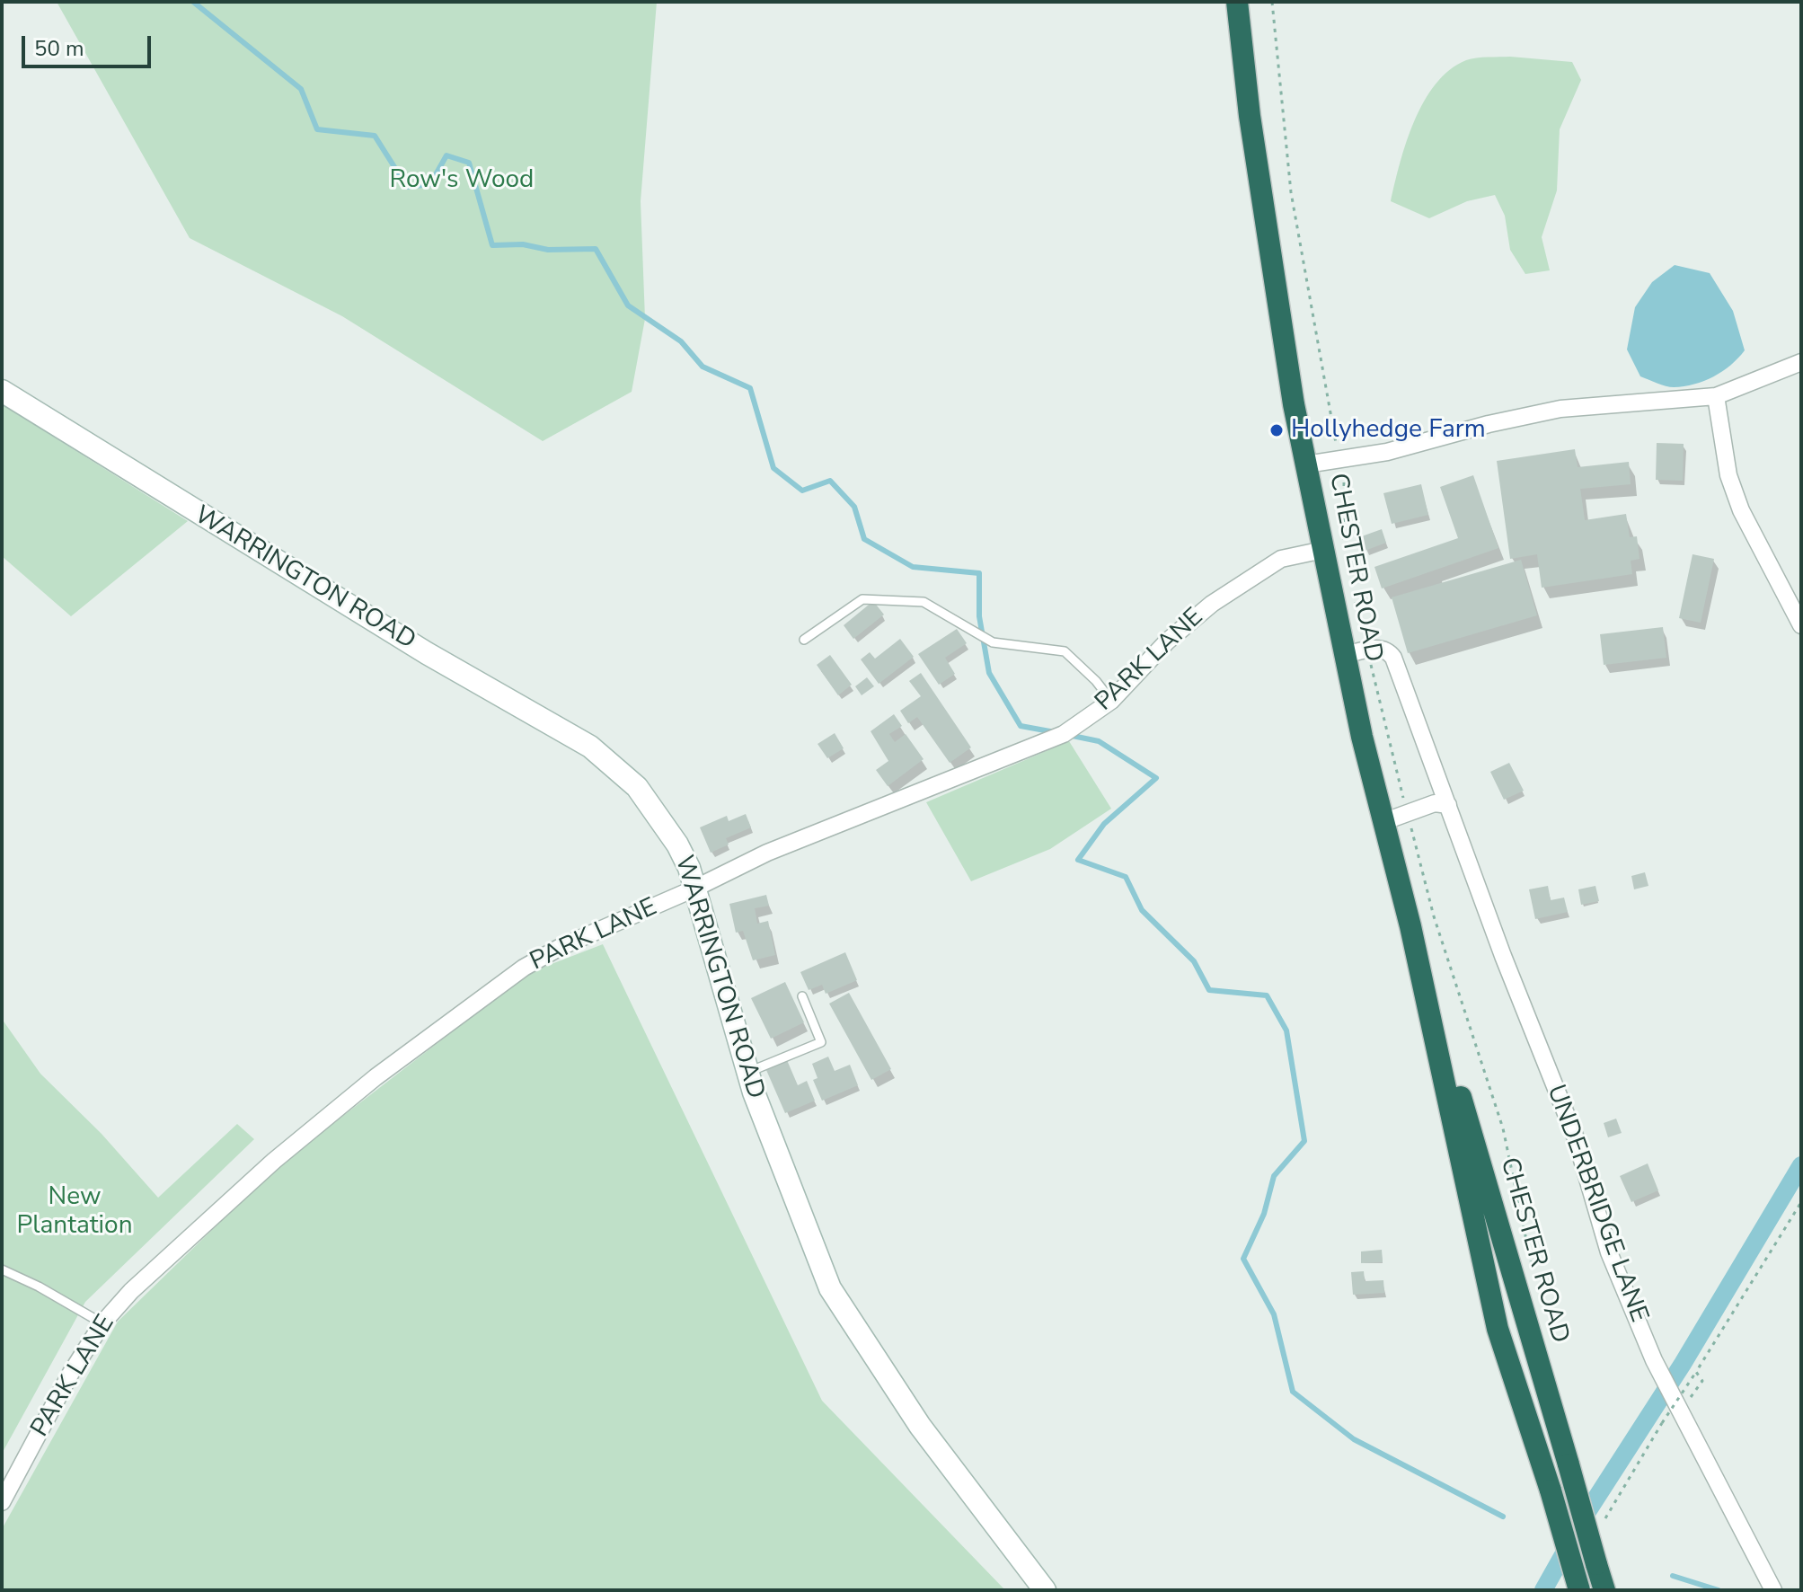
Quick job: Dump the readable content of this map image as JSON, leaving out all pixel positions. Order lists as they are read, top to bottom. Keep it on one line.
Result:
{"streets":{"highway":["CHESTER ROAD"],"street":["WARRINGTON ROAD","PARK LANE","UNDERBRIDGE LANE"]},"crossings":[["CHESTER ROAD","PARK LANE"],["CHESTER ROAD","UNDERBRIDGE LANE"],["WARRINGTON ROAD","PARK LANE"]],"parks":["Row's Wood","New Plantation"],"places":["Hollyhedge Farm"],"scale_bar":"50 m"}
